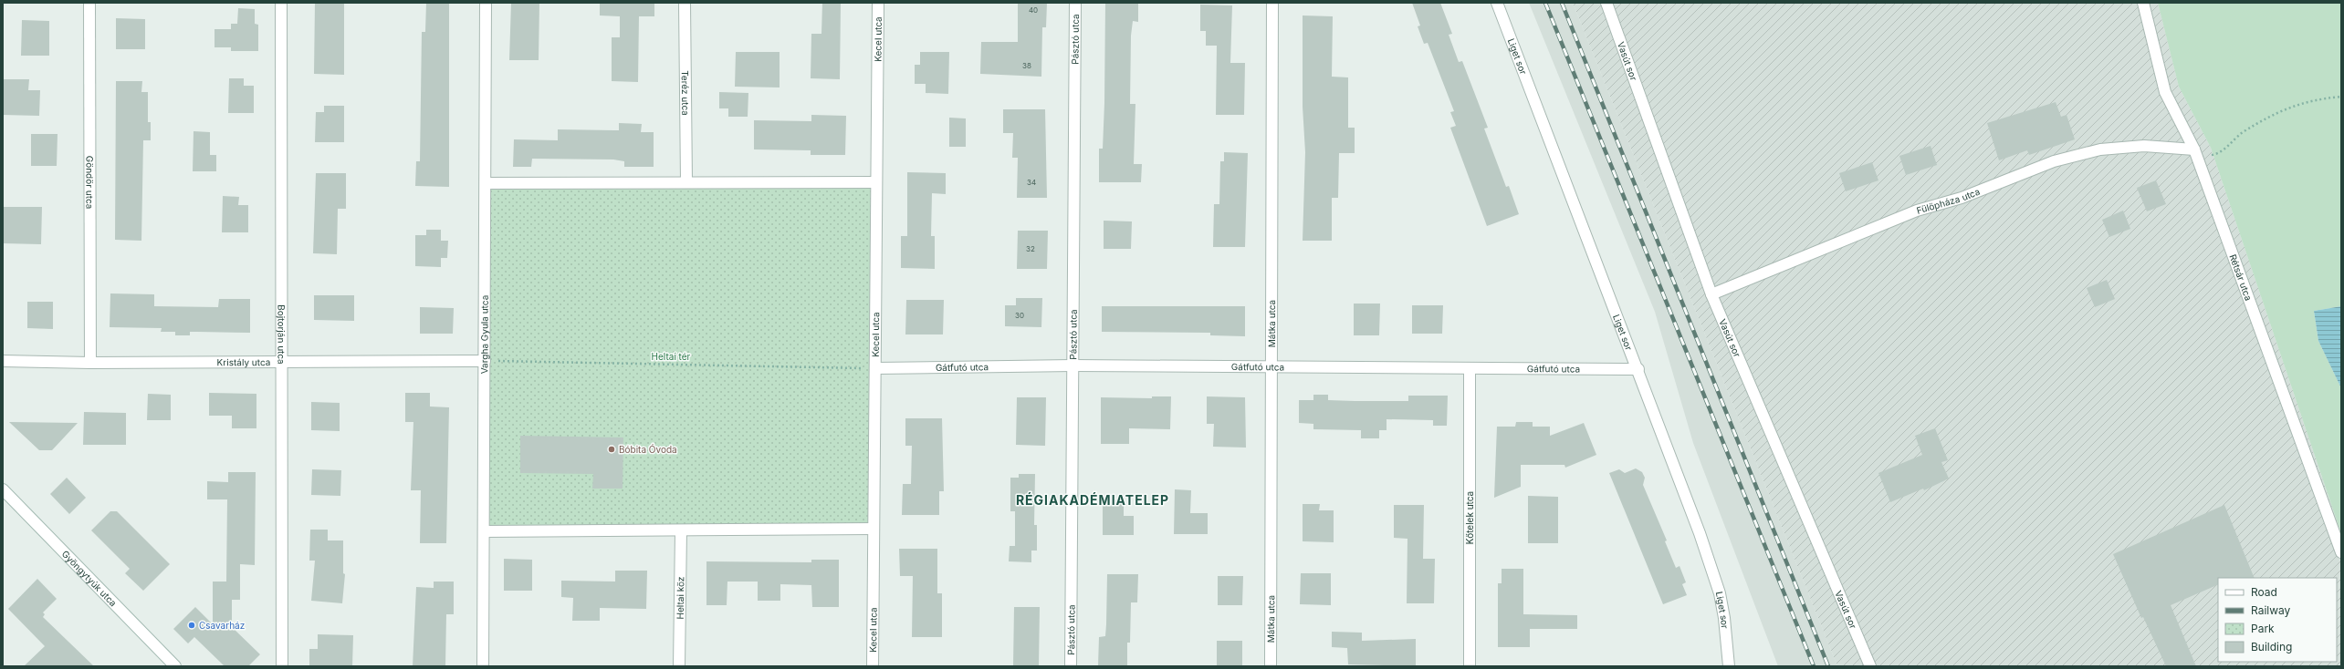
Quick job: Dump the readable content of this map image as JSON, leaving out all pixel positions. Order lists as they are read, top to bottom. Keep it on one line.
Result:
{"streets":{"street":["Kecel utca","Pásztó utca","Liget sor","Vasút sor","Teréz utca","Göndör utca","Fülöpháza utca","Rétsár utca","Mátka utca","Bojtorján utca","Vargha Gyula utca","Kristály utca","Gátfutó utca","Kőtelek utca","Gyöngytyúk utca","Heltai köz"]},"crossings":[["Kecel utca","Gátfutó utca"],["Pásztó utca","Gátfutó utca"],["Liget sor","Gátfutó utca"],["Vasút sor","Fülöpháza utca"],["Göndör utca","Kristály utca"],["Fülöpháza utca","Rétsár utca"],["Mátka utca","Gátfutó utca"],["Bojtorján utca","Kristály utca"],["Vargha Gyula utca","Kristály utca"],["Gátfutó utca","Kőtelek utca"]],"districts":["RÉGIAKADÉMIATELEP"],"parks":["Heltai tér"],"places":["Bóbita Óvoda","Csavarház"],"house_numbers":["40","38","34","32","30"],"legend":["Road","Railway","Park","Building"]}
